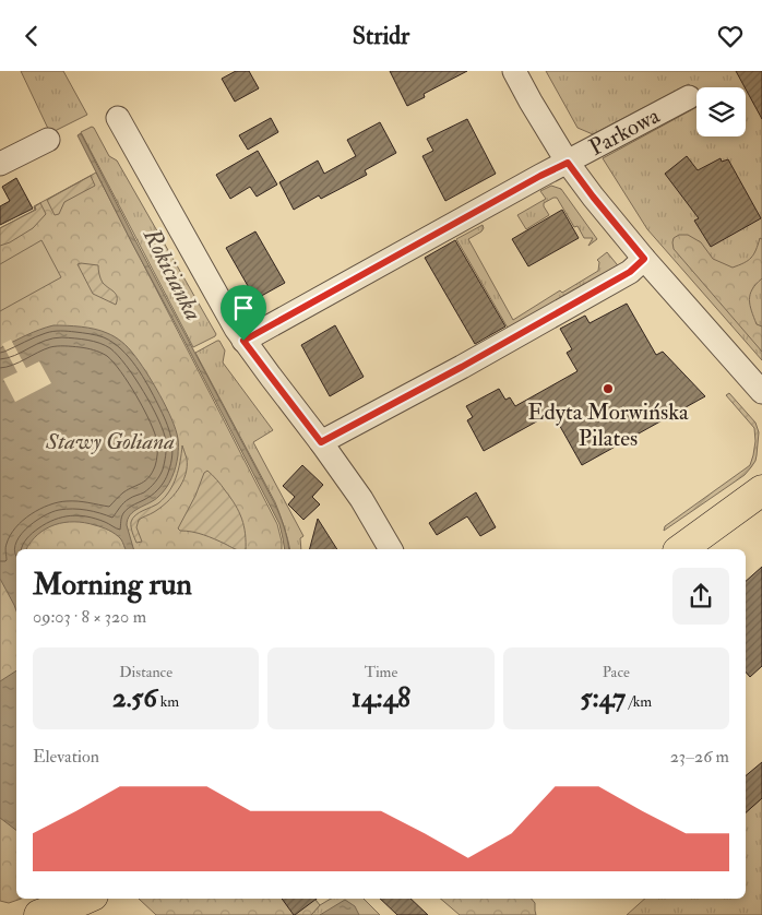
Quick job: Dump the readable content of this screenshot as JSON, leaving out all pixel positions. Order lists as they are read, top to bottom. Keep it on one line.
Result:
{"streets":{"street":["Parkowa"]},"water":["Rokicianka"],"parks":["Stawy Goliana"],"places":["Edyta Morwińska Pilates"],"page":{"header":"Stridr","heading":["Morning run","09:03 · 8 × 320 m"],"stats":[["Distance","2.56 km"],["Time","14:48"],["Pace","5:47 /km"]],"chart":["Elevation","23–26 m"]}}
